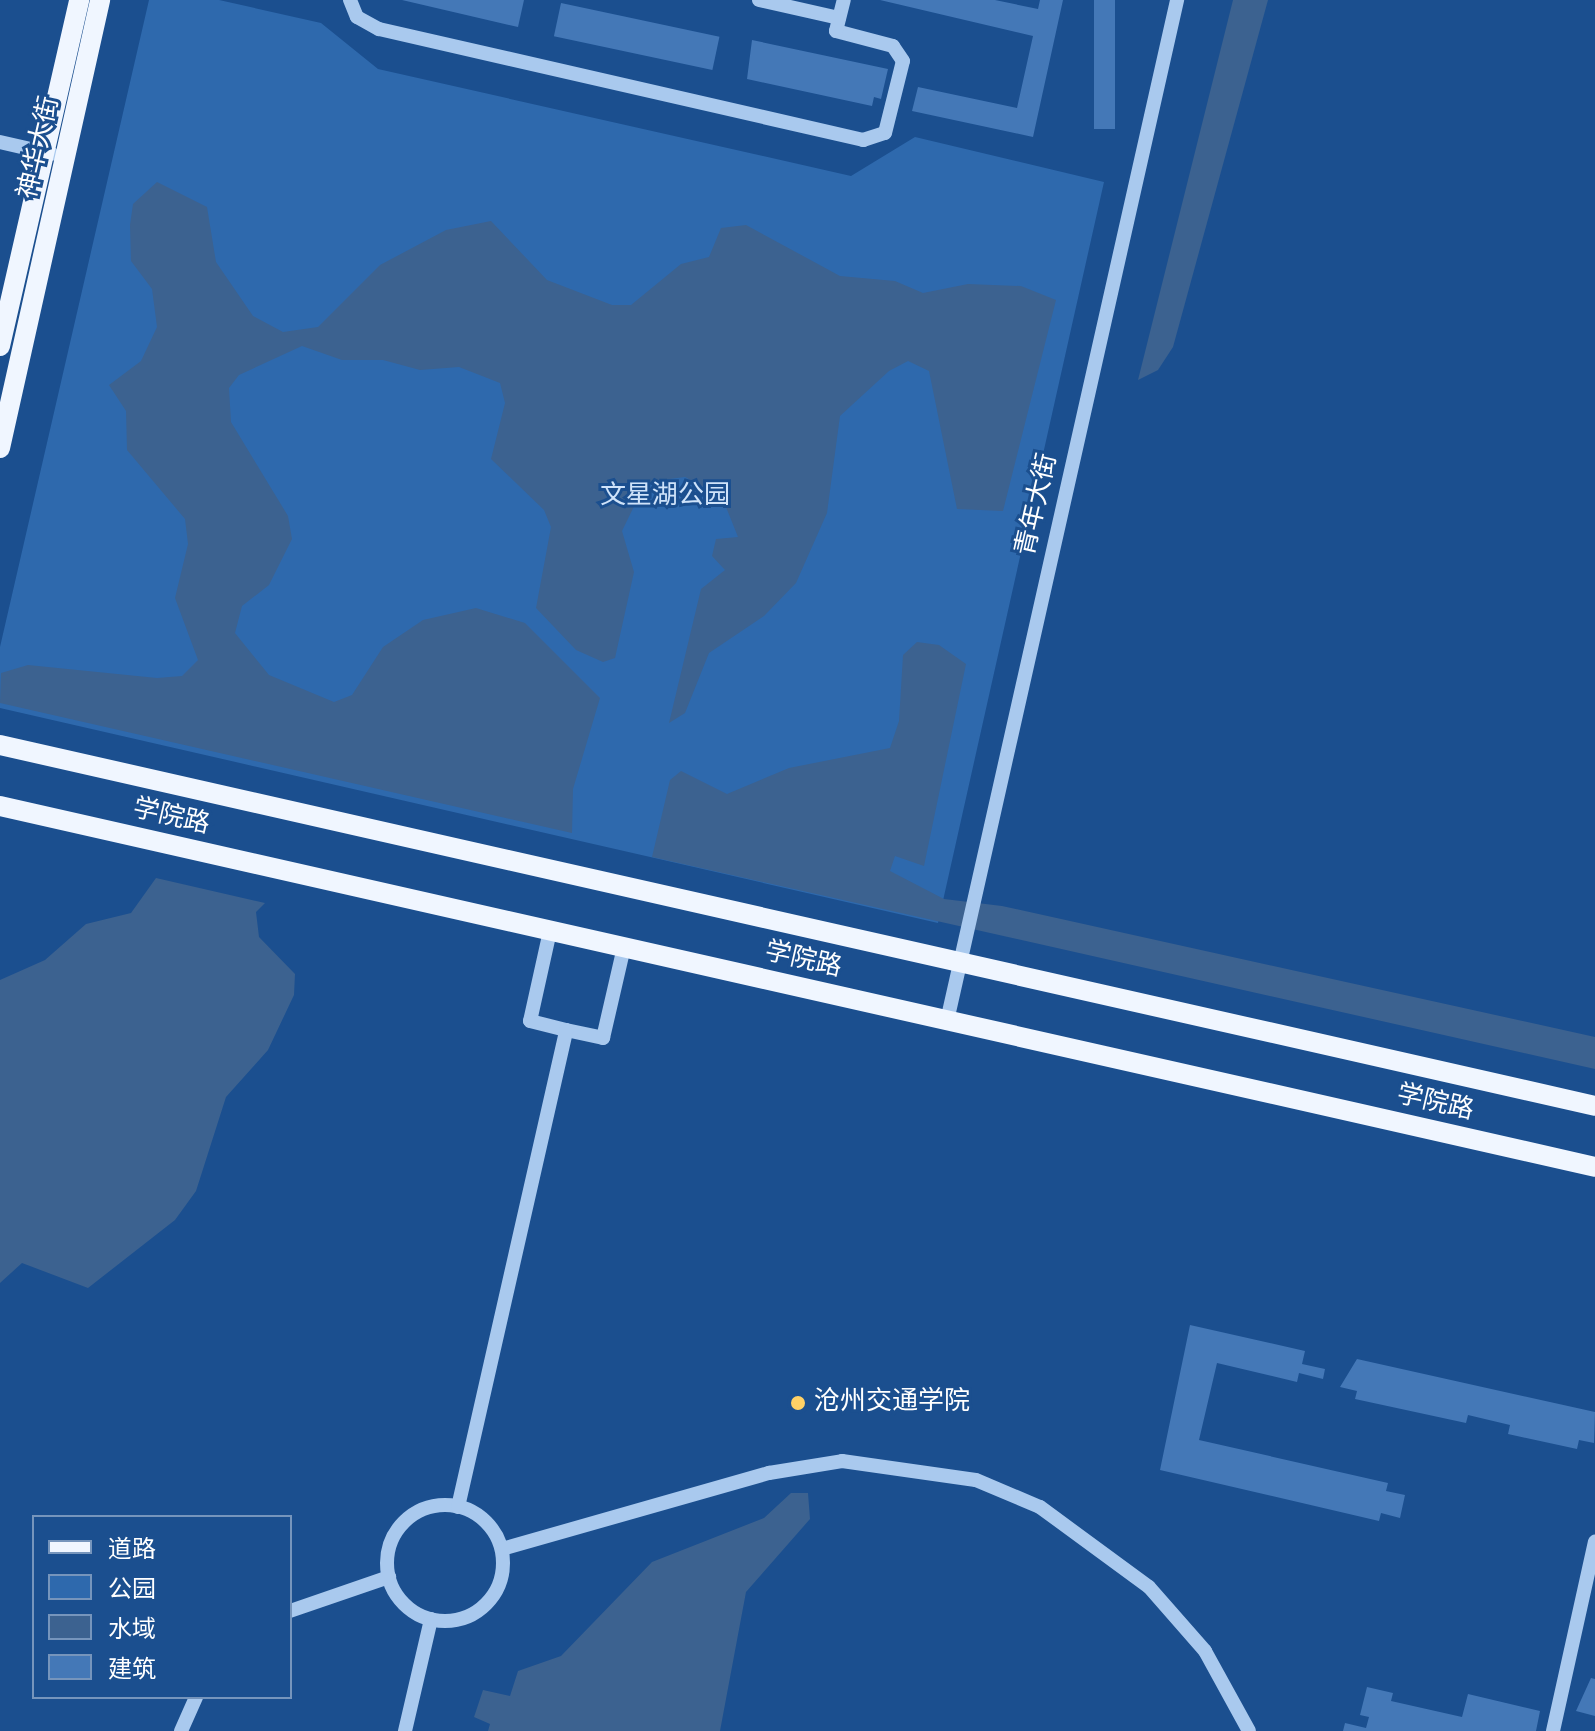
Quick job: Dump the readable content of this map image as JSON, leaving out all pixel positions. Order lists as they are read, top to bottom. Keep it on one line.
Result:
{"streets":{"main road":["神华大街","学院路"],"street":["青年大街"]},"crossings":[["青年大街","学院路"]],"parks":["文星湖公园"],"places":["沧州交通学院"],"legend":["道路","公园","水域","建筑"]}
